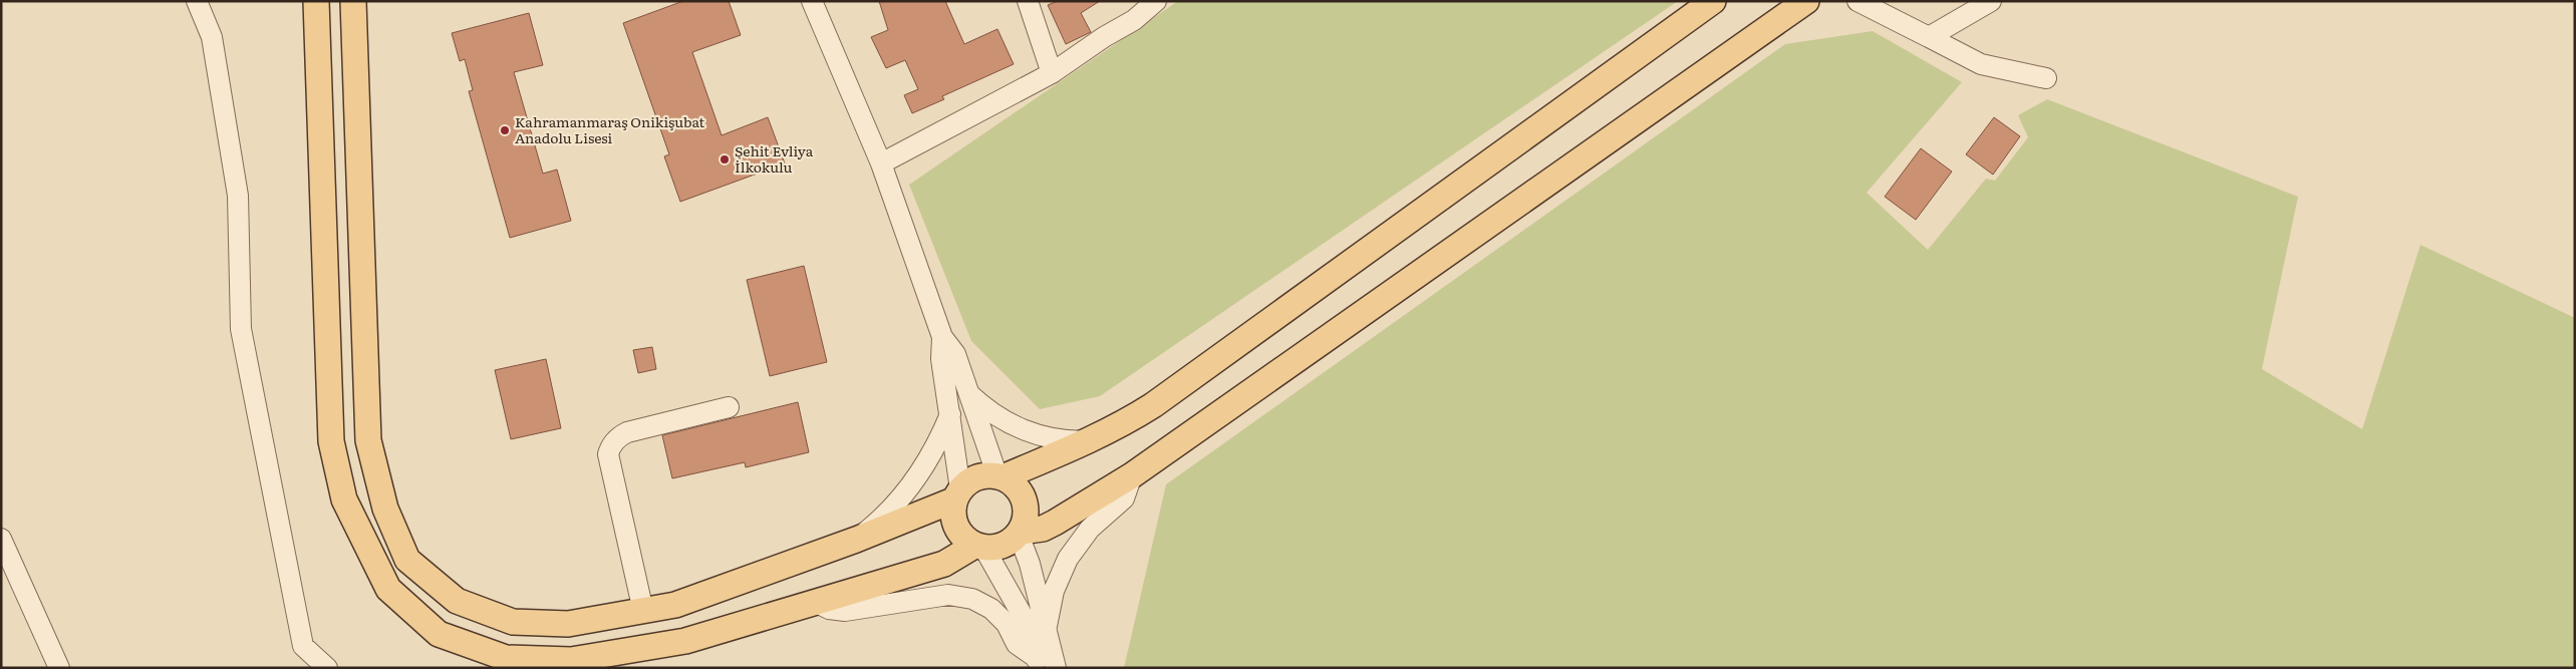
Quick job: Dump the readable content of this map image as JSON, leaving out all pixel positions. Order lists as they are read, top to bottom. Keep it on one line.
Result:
{"places":["Kahramanmaraş Onikişubat Anadolu Lisesi","Şehit Evliya İlkokulu"]}
